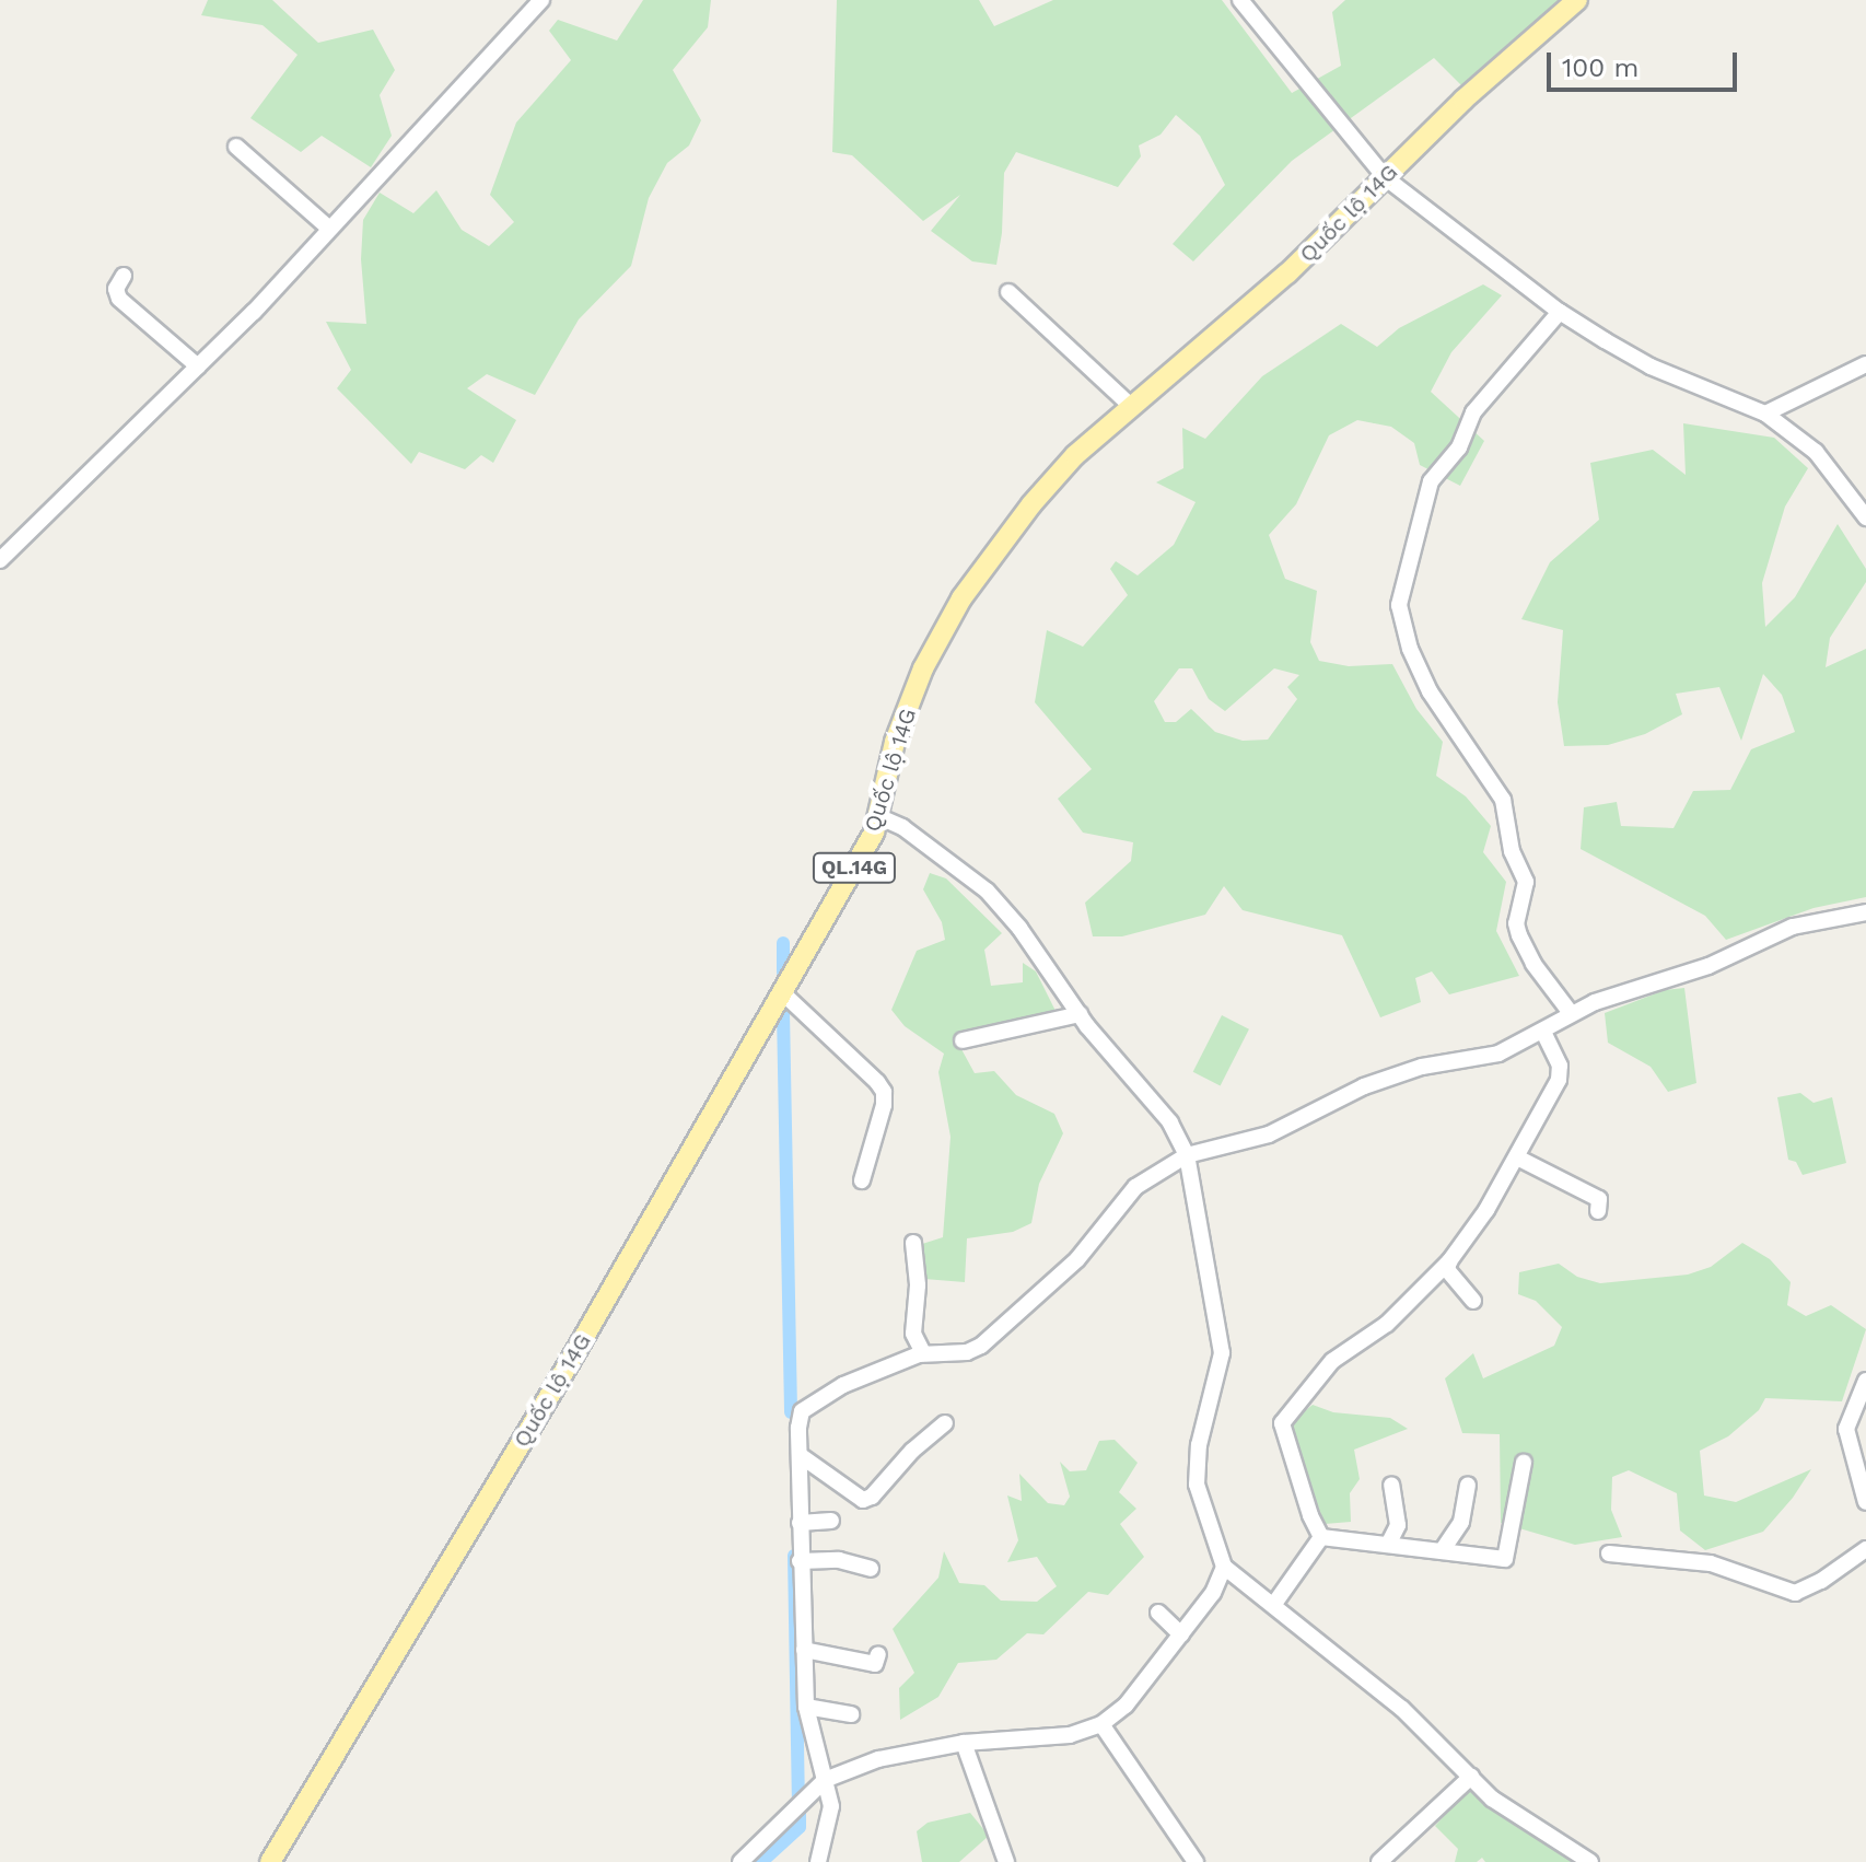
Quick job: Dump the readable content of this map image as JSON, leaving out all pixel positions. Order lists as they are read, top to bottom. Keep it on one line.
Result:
{"streets":{"main road":["Quốc lộ 14G","QL.14G"]},"scale_bar":"100 m"}
